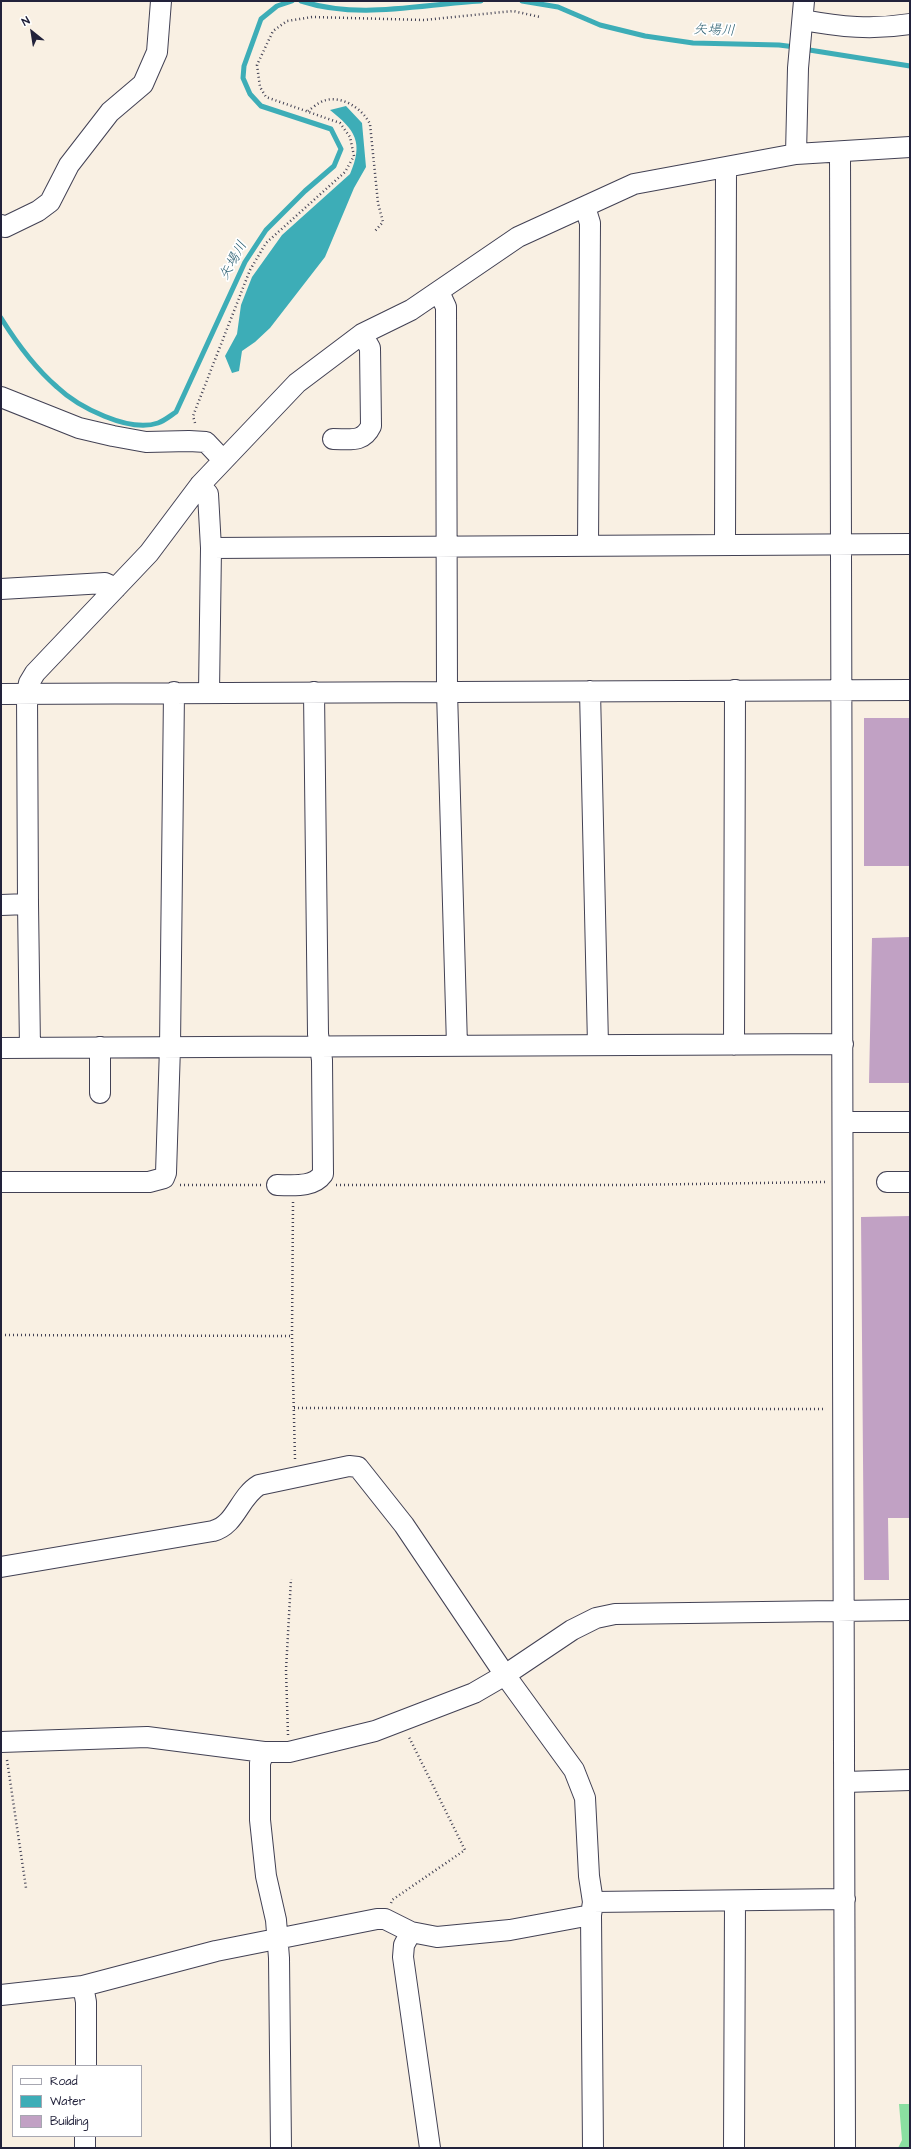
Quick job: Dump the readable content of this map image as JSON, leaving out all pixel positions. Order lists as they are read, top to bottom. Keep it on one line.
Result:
{"water":["矢場川"],"legend":["Road","Water","Building"],"north":"top left"}
